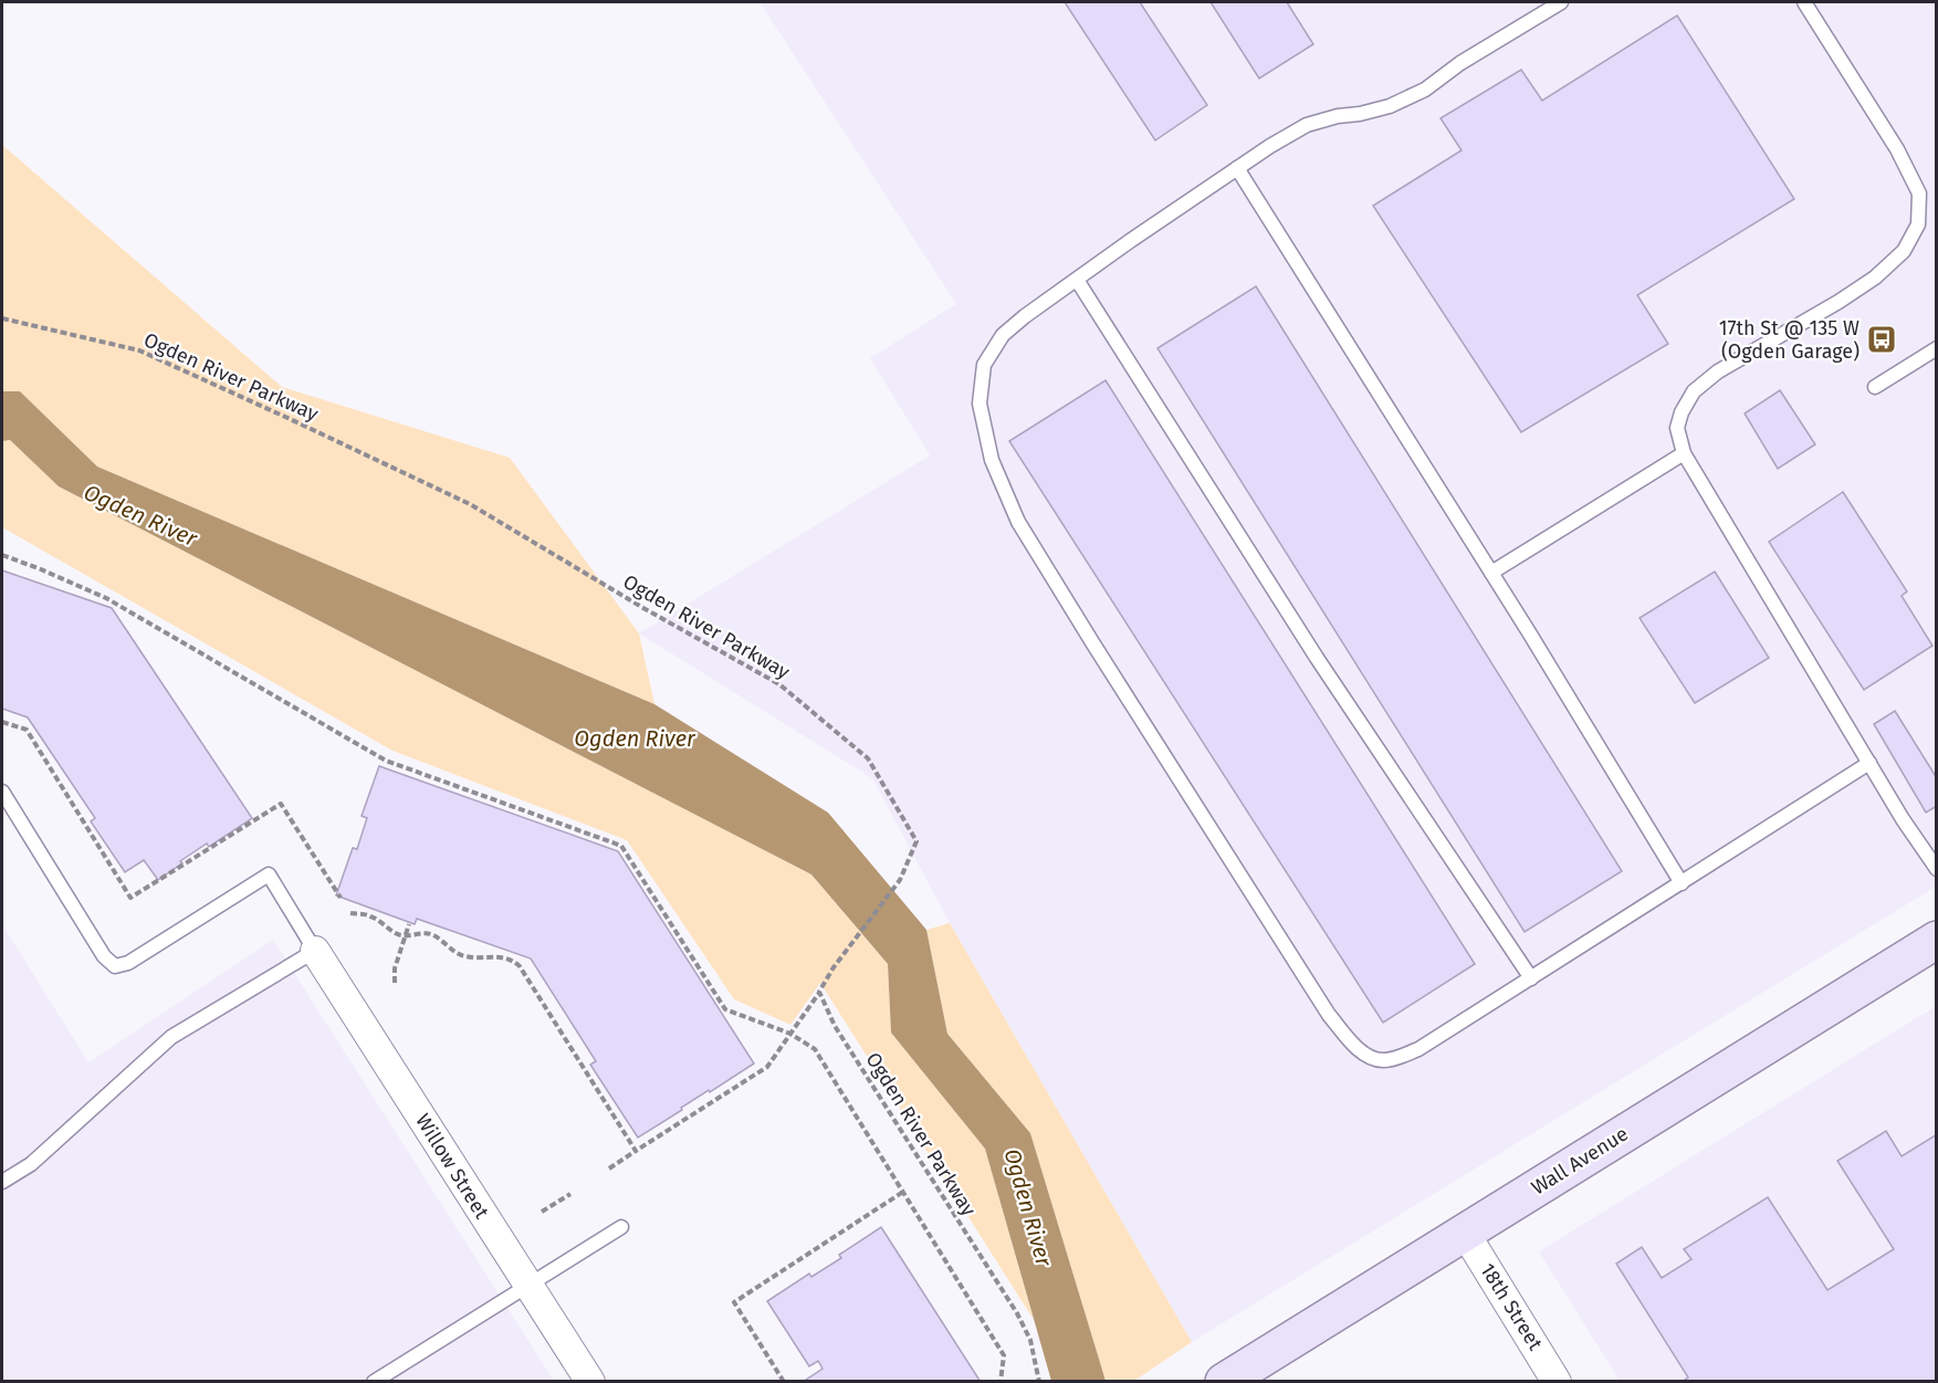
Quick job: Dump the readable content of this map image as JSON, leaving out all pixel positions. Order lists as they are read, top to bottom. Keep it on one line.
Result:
{"streets":{"main road":["Wall Avenue"],"street":["Willow Street","18th Street"],"path":["Ogden River Parkway"]},"crossings":[["Wall Avenue","18th Street"]],"water":["Ogden River"],"places":{"bus stop":["17th St @ 135 W (Ogden Garage)"]}}
